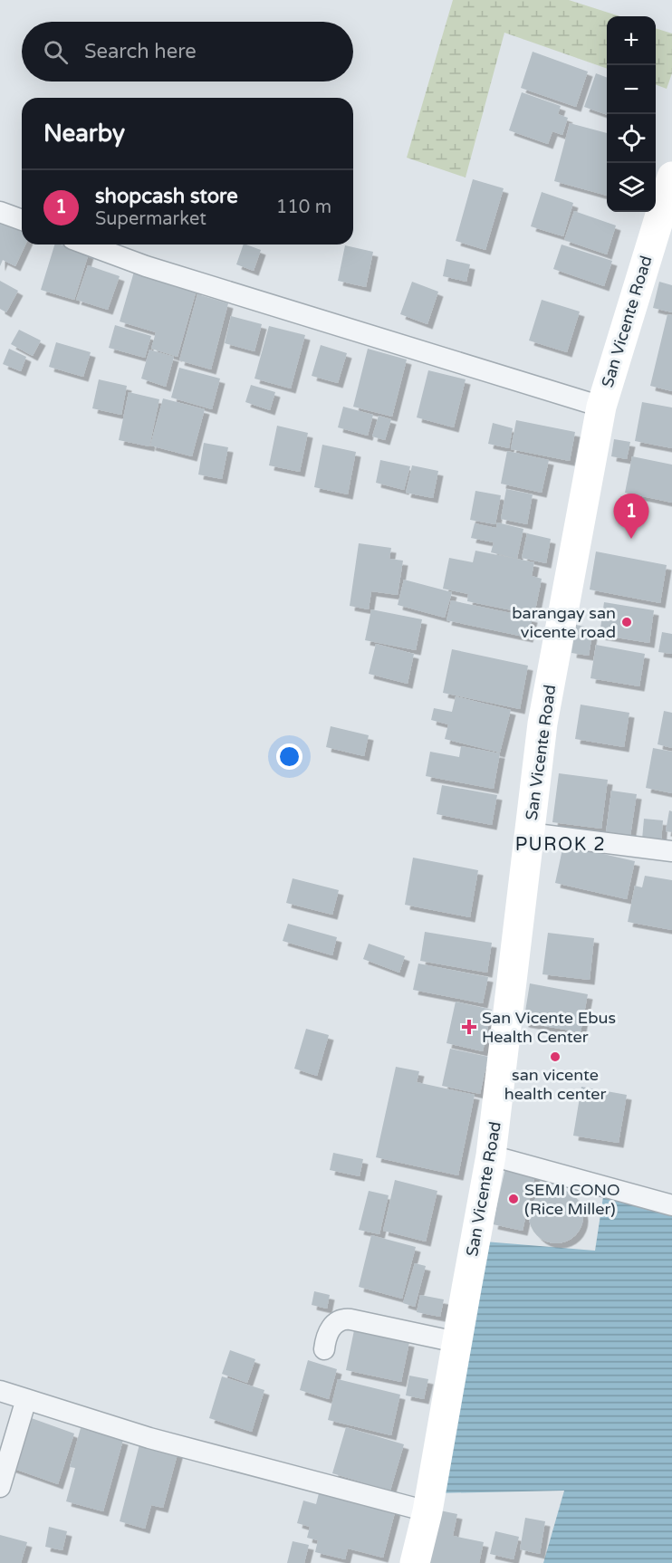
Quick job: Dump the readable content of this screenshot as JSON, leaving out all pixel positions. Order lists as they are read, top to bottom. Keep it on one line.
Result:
{"streets":{"street":["San Vicente Road"]},"districts":["PUROK 2"],"places":{"other":["barangay san vicente road","san vicente health center","SEMI CONO (Rice Miller)"],"health":["San Vicente Ebus Health Center"]},"page":{"map_buttons":["+","−"],"search":"Search here","heading":"Nearby","list":[{"mark":"1","name":"shopcash store","note":"Supermarket","value":"110 m"}],"pins":"1"}}
